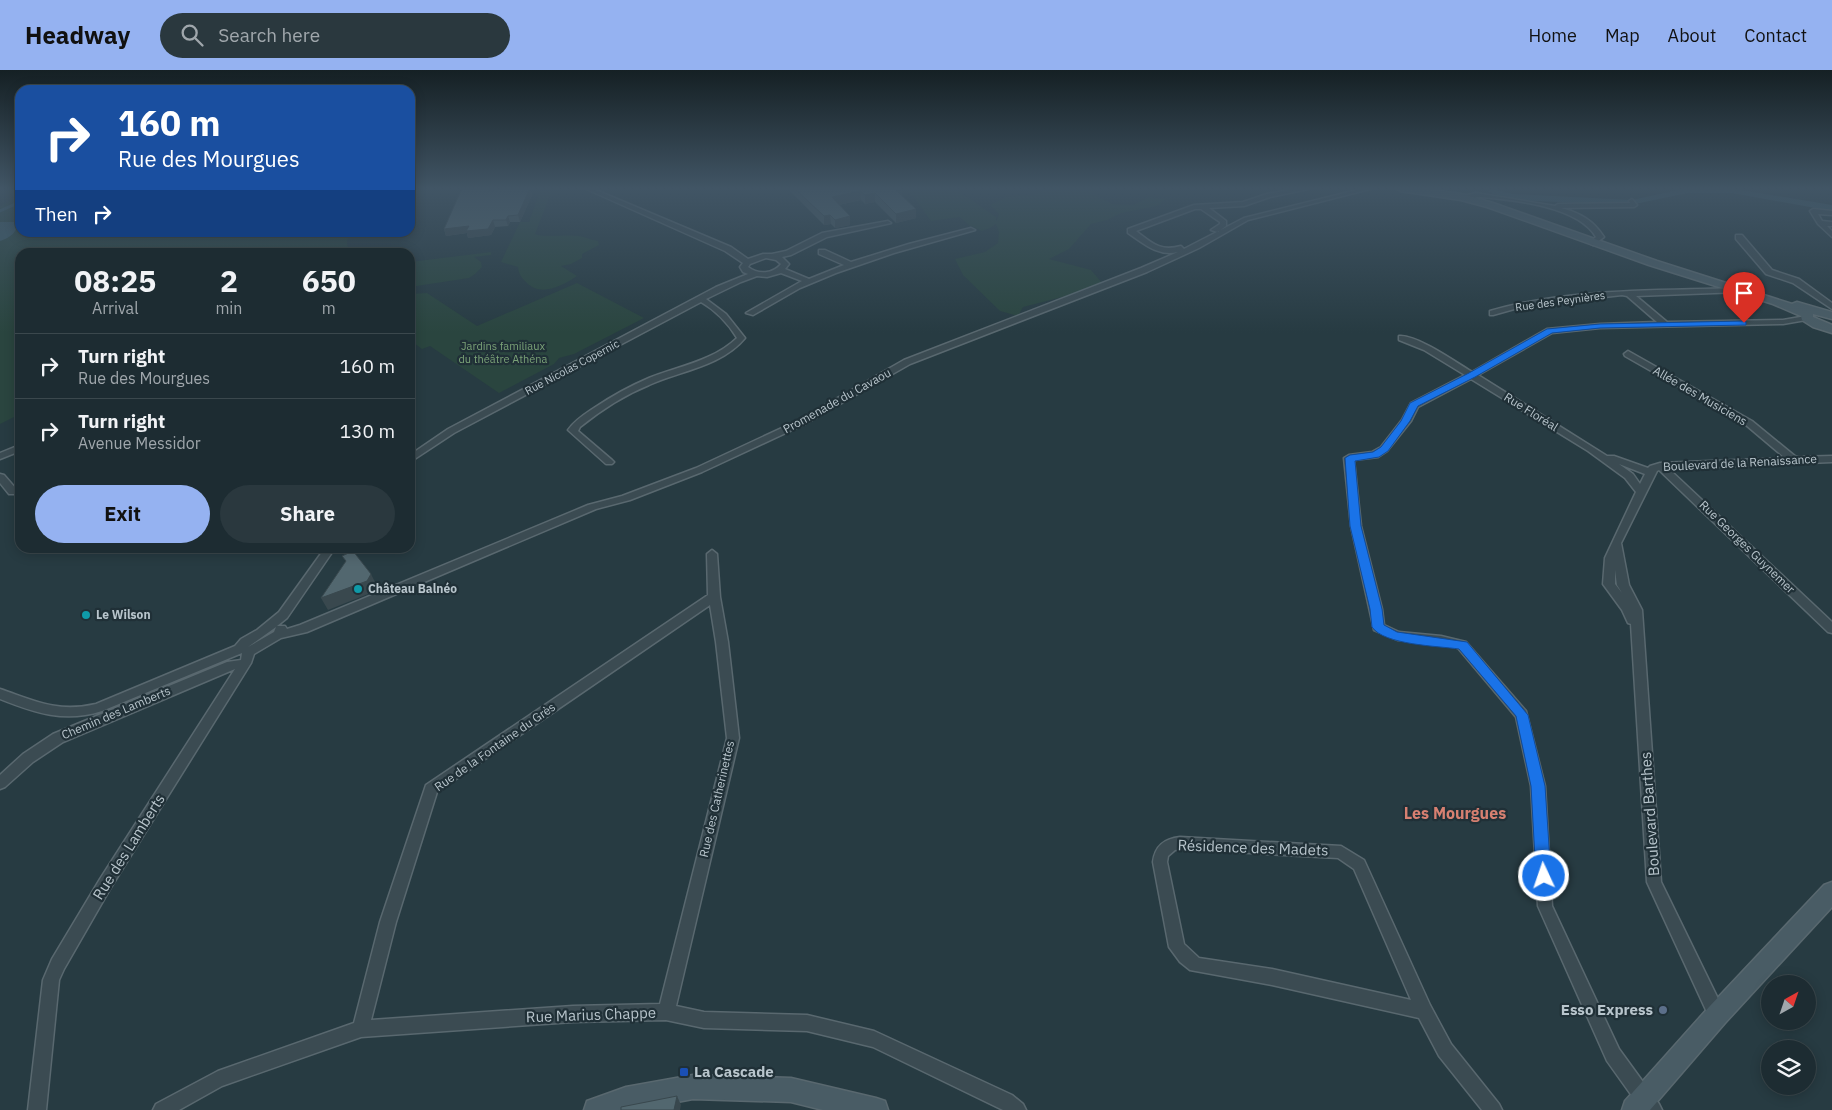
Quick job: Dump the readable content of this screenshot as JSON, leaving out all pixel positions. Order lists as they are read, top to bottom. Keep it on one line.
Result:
{"streets":{"street":["Rue des Peynières","Rue Nicolas Copernic","Allée des Musiciens","Promenade du Cavaou","Rue Floréal","Boulevard de la Renaissance","Rue Georges Guynemer","Chemin des Lamberts","Rue de la Fontaine du Grès","Rue des Catherinettes","Boulevard Barthes","Rue des Lamberts","Résidence des Madets","Rue Marius Chappe"]},"crossings":[["Allée des Musiciens","Boulevard de la Renaissance"],["Promenade du Cavaou","Rue des Lamberts"],["Rue Floréal","Boulevard de la Renaissance"],["Rue Floréal","Boulevard Barthes"],["Boulevard de la Renaissance","Rue Georges Guynemer"],["Boulevard de la Renaissance","Boulevard Barthes"],["Chemin des Lamberts","Rue des Lamberts"],["Rue de la Fontaine du Grès","Rue des Catherinettes"],["Rue de la Fontaine du Grès","Rue Marius Chappe"],["Rue des Catherinettes","Rue Marius Chappe"]],"districts":["Les Mourgues"],"parks":["Jardins familiaux du théâtre Athéna"],"places":{"other":["Château Balnéo","Le Wilson","Esso Express"],"transit":["La Cascade"]},"north":"top right","page":{"header":"Headway","search":"Search here","nav":["Home","Map","About","Contact"],"turn":["160 m","Rue des Mourgues"],"then":"Then","eta":["08:25","Arrival","2","min","650","m"],"list":[{"name":"Turn right","note":"Rue des Mourgues","value":"160 m"},{"name":"Turn right","note":"Avenue Messidor","value":"130 m"}],"buttons":["Exit","Share"]}}
